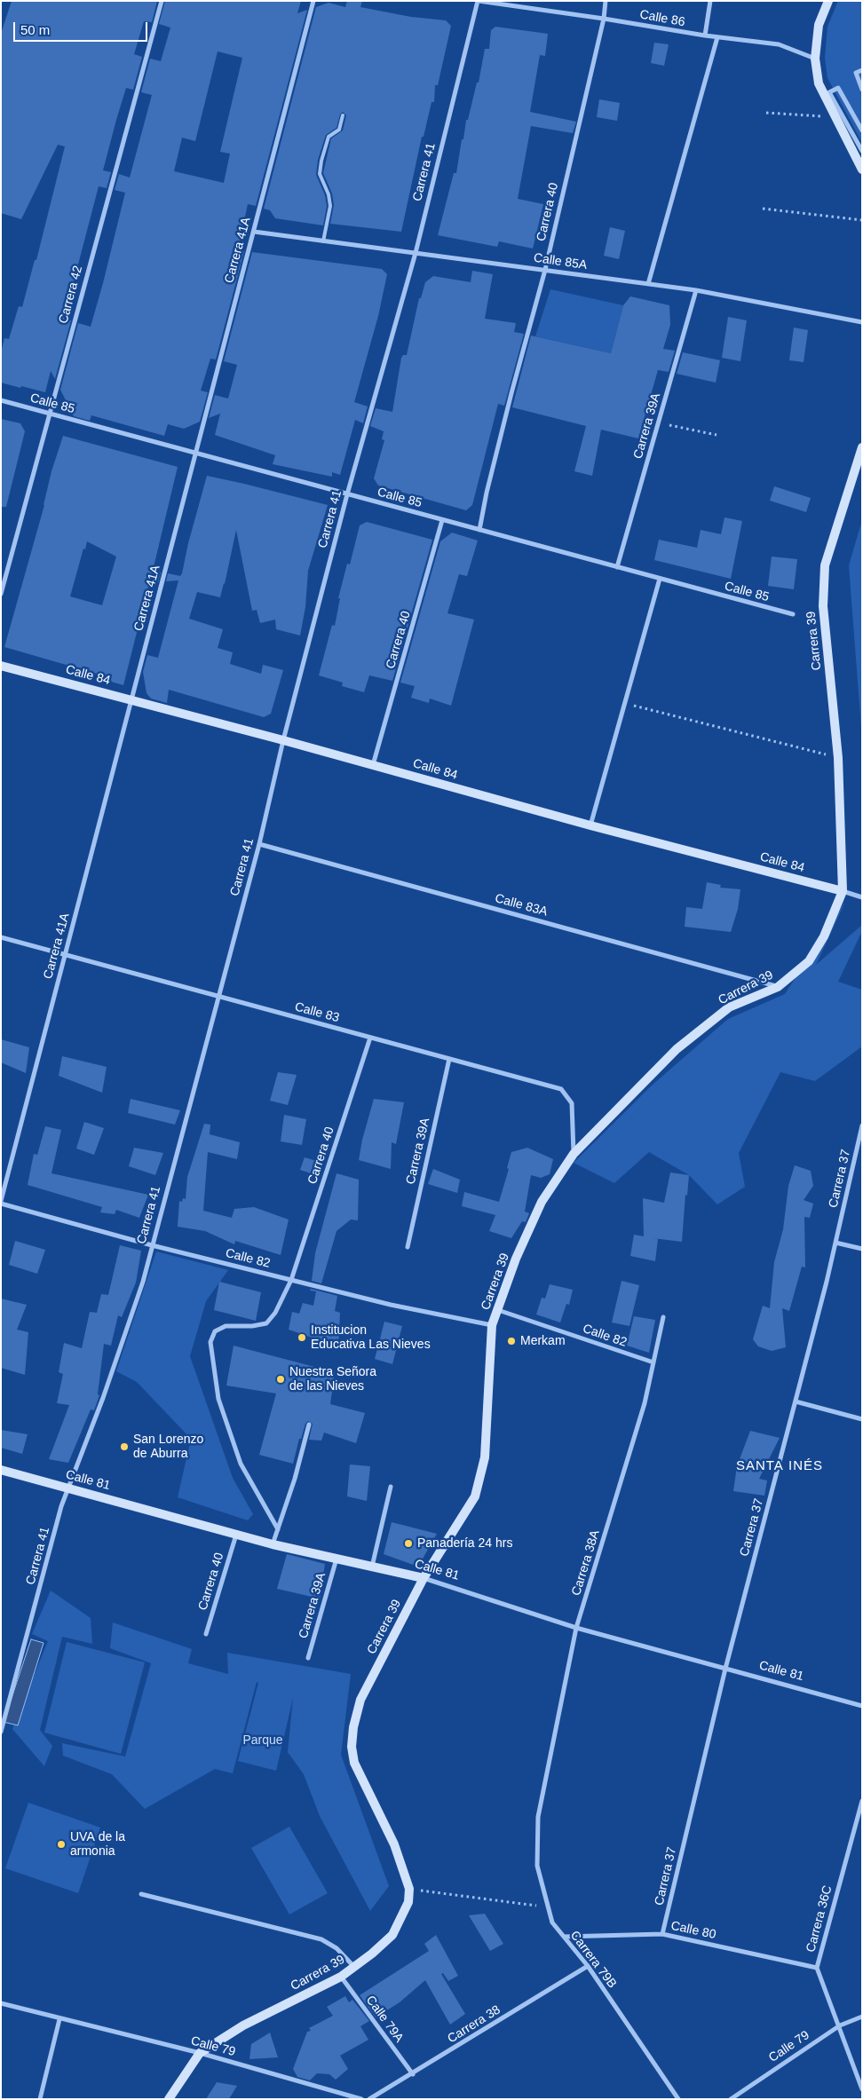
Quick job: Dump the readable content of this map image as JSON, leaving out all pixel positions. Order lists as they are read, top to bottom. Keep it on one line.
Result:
{"streets":{"main road":["Carrera 39","Calle 84","Calle 81"],"street":["Calle 86","Carrera 41","Carrera 40","Carrera 41A","Calle 85A","Carrera 42","Calle 85","Carrera 39A","Calle 83A","Calle 83","Carrera 37","Calle 82","Carrera 38A","Carrera 36C","Calle 80","Carrera 79B","Calle 79A","Carrera 38","Calle 79"]},"crossings":[["Calle 86","Carrera 41"],["Calle 86","Carrera 40"],["Carrera 41","Calle 85A"],["Carrera 41","Calle 85"],["Carrera 41","Calle 84"],["Carrera 41","Calle 83A"],["Carrera 41","Calle 83"],["Carrera 41","Calle 82"],["Carrera 41","Calle 81"],["Carrera 40","Calle 85A"],["Carrera 40","Calle 85"],["Carrera 40","Calle 84"],["Carrera 40","Calle 83"],["Carrera 40","Calle 82"],["Carrera 40","Calle 81"],["Carrera 41A","Calle 85A"],["Carrera 41A","Calle 85"],["Carrera 41A","Calle 84"],["Carrera 41A","Calle 83"],["Carrera 41A","Calle 82"],["Calle 85A","Carrera 39A"],["Carrera 42","Calle 85"],["Calle 85","Carrera 39A"],["Carrera 39A","Calle 83"],["Carrera 39A","Calle 81"],["Carrera 39","Calle 84"],["Carrera 39","Calle 83A"],["Carrera 39","Calle 83"],["Carrera 39","Calle 82"],["Carrera 39","Calle 81"],["Carrera 39","Calle 79A"],["Carrera 39","Calle 79"],["Carrera 37","Calle 81"],["Carrera 37","Calle 80"],["Calle 82","Carrera 38A"],["Calle 81","Carrera 38A"],["Carrera 38A","Carrera 79B"],["Carrera 36C","Calle 80"],["Carrera 36C","Calle 79"],["Calle 80","Carrera 79B"],["Carrera 79B","Carrera 38"],["Calle 79A","Carrera 38"]],"districts":["SANTA INÉS"],"parks":["Parque"],"places":["Institucion Educativa Las Nieves","Merkam","Nuestra Señora de las Nieves","San Lorenzo de Aburra","Panadería 24 hrs","UVA de la armonia"],"scale_bar":"50 m"}
